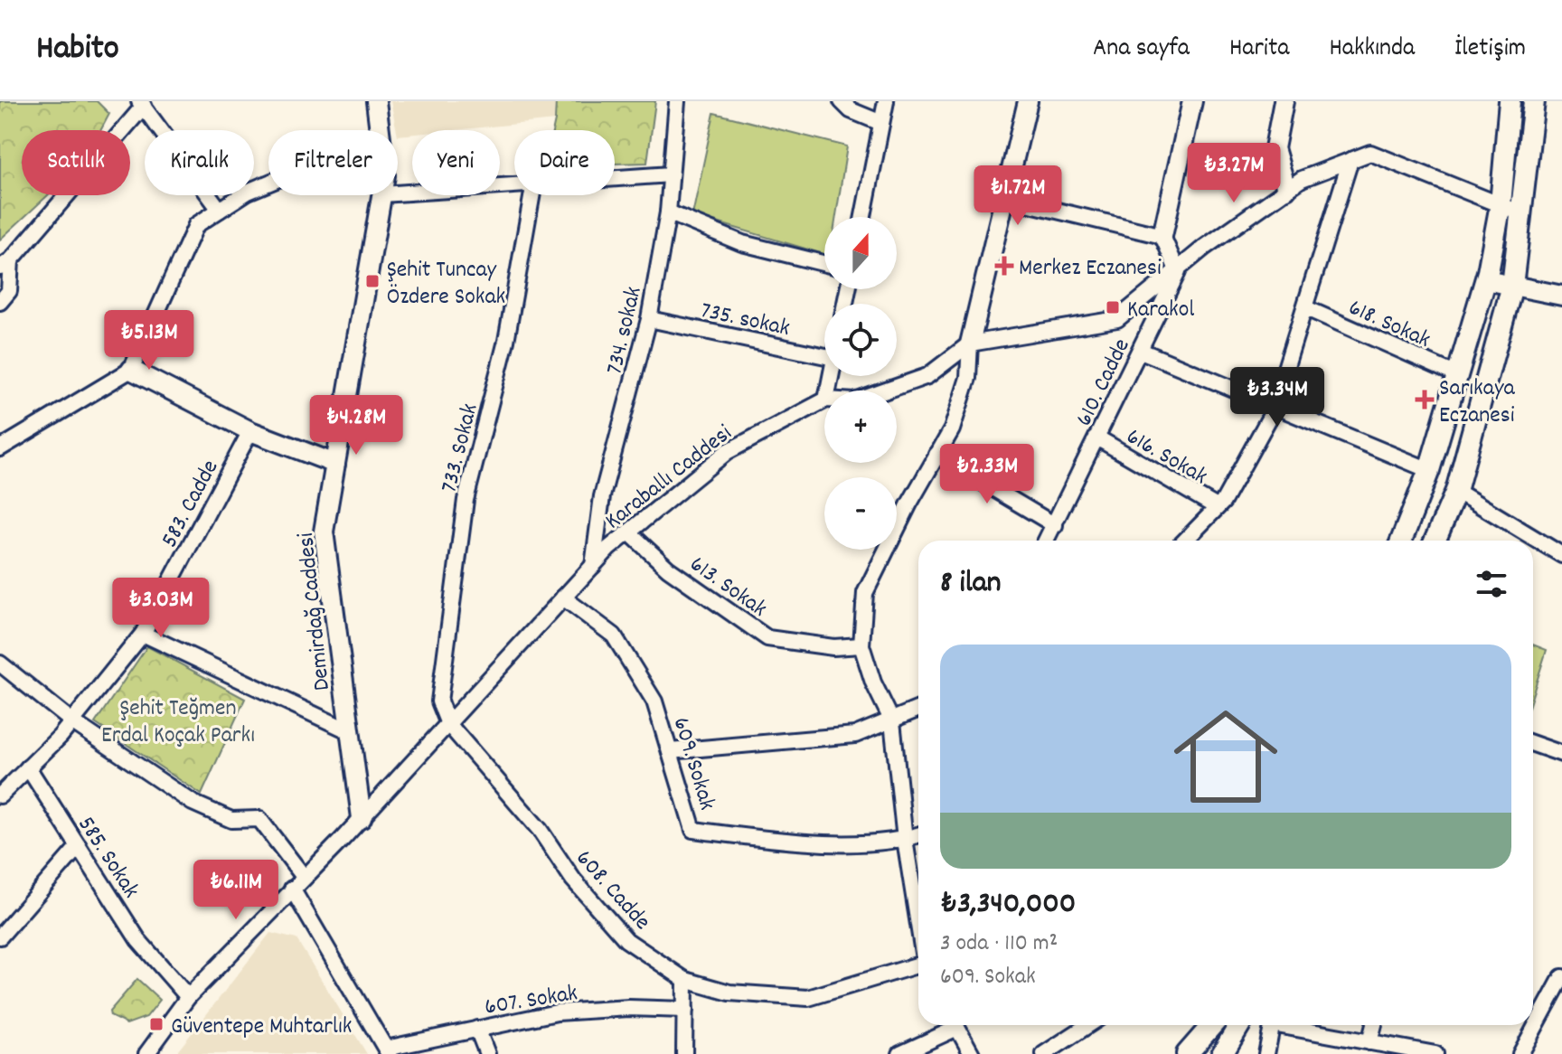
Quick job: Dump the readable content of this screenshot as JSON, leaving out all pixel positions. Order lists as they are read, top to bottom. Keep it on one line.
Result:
{"streets":{"street":["735. sokak","618. Sokak","734. sokak","610. Cadde","733. Sokak","616. Sokak","Karaballı Caddesi","583. Cadde","613. Sokak","Demirdağ Caddesi","609. Sokak","585. Sokak","608. Cadde","607. Sokak"]},"crossings":[["735. sokak","734. sokak"],["734. sokak","Karaballı Caddesi"],["610. Cadde","616. Sokak"],["610. Cadde","Karaballı Caddesi"],["733. Sokak","Karaballı Caddesi"],["733. Sokak","608. Cadde"],["Karaballı Caddesi","613. Sokak"],["Karaballı Caddesi","Demirdağ Caddesi"],["Karaballı Caddesi","609. Sokak"],["Karaballı Caddesi","585. Sokak"],["Karaballı Caddesi","608. Cadde"],["583. Cadde","585. Sokak"]],"parks":["Şehit Teğmen Erdal Koçak Parkı"],"places":{"health":["Merkez Eczanesi","Sarıkaya Eczanesi"],"transit":["Şehit Tuncay Özdere Sokak","Karakol","Güventepe Muhtarlık"]},"north":"top","page":{"header":"Habito","nav":["Ana sayfa","Harita","Hakkında","İletişim"],"chip":["Satılık","Kiralık","Filtreler","Yeni","Daire"],"price":["₺3.27M","₺1.72M","₺5.13M","₺3.34M","₺4.28M","₺2.33M","₺3.03M","₺6.11M"],"map_buttons":["+","−"],"heading":"8 ilan","list":[{"name":"₺3,340,000","note":"3 oda · 110 m² · 609. Sokak"}]}}
